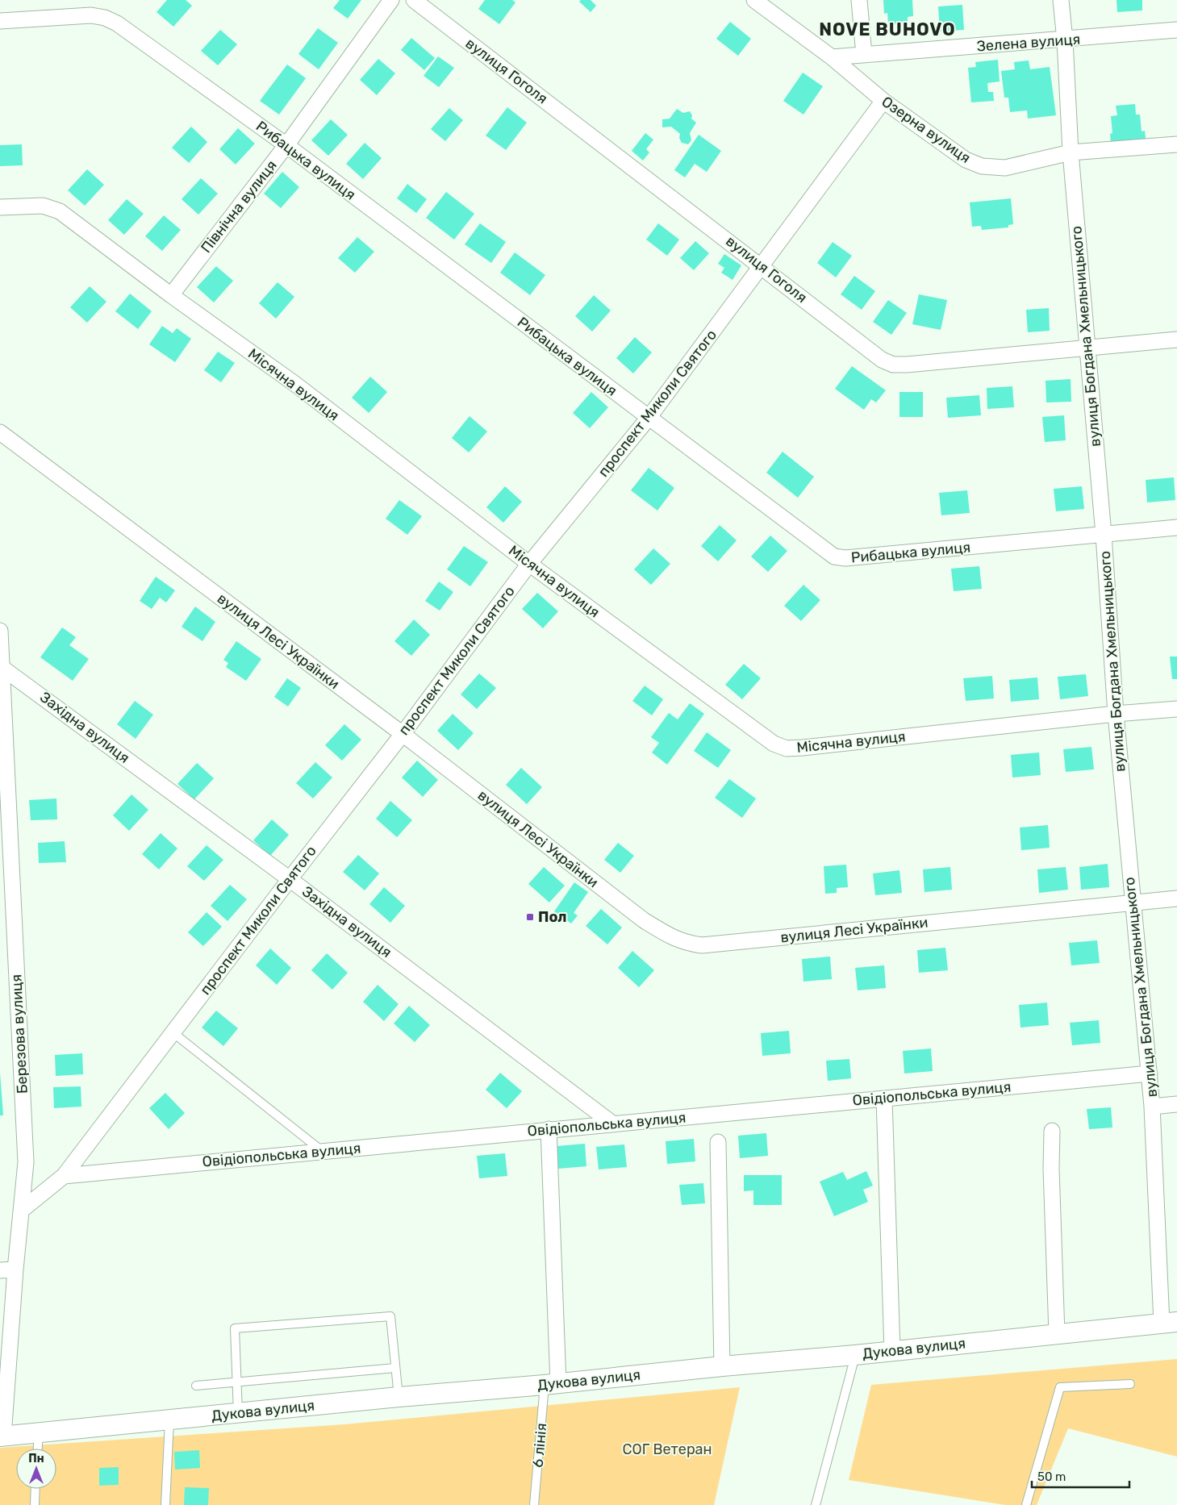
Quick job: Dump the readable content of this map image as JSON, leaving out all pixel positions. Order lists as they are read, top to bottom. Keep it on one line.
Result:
{"streets":{"street":["Зелена вулиця","вулиця Гоголя","Озерна вулиця","Рибацька вулиця","Північна вулиця","вулиця Богдана Хмельницького","Місячна вулиця","проспект Миколи Святого","вулиця Лесі Українки","Західна вулиця","Березова вулиця","Овідіопольська вулиця","Дукова вулиця"],"lane":["6 лінія"]},"crossings":[["Зелена вулиця","Озерна вулиця"],["Зелена вулиця","вулиця Богдана Хмельницького"],["вулиця Гоголя","вулиця Богдана Хмельницького"],["вулиця Гоголя","проспект Миколи Святого"],["Озерна вулиця","вулиця Богдана Хмельницького"],["Озерна вулиця","проспект Миколи Святого"],["Рибацька вулиця","Північна вулиця"],["Рибацька вулиця","вулиця Богдана Хмельницького"],["Рибацька вулиця","проспект Миколи Святого"],["Північна вулиця","Місячна вулиця"],["вулиця Богдана Хмельницького","Місячна вулиця"],["вулиця Богдана Хмельницького","вулиця Лесі Українки"],["вулиця Богдана Хмельницького","Овідіопольська вулиця"],["вулиця Богдана Хмельницького","Дукова вулиця"],["Місячна вулиця","проспект Миколи Святого"],["проспект Миколи Святого","вулиця Лесі Українки"],["проспект Миколи Святого","Західна вулиця"],["проспект Миколи Святого","Березова вулиця"],["проспект Миколи Святого","Овідіопольська вулиця"],["Західна вулиця","Березова вулиця"],["Західна вулиця","Овідіопольська вулиця"],["Березова вулиця","Дукова вулиця"],["Дукова вулиця","6 лінія"]],"districts":["NOVE BUHOVO"],"parks":["СОГ Ветеран"],"places":{"transit":["Пол"]},"scale_bar":"50 m","north":"top"}
